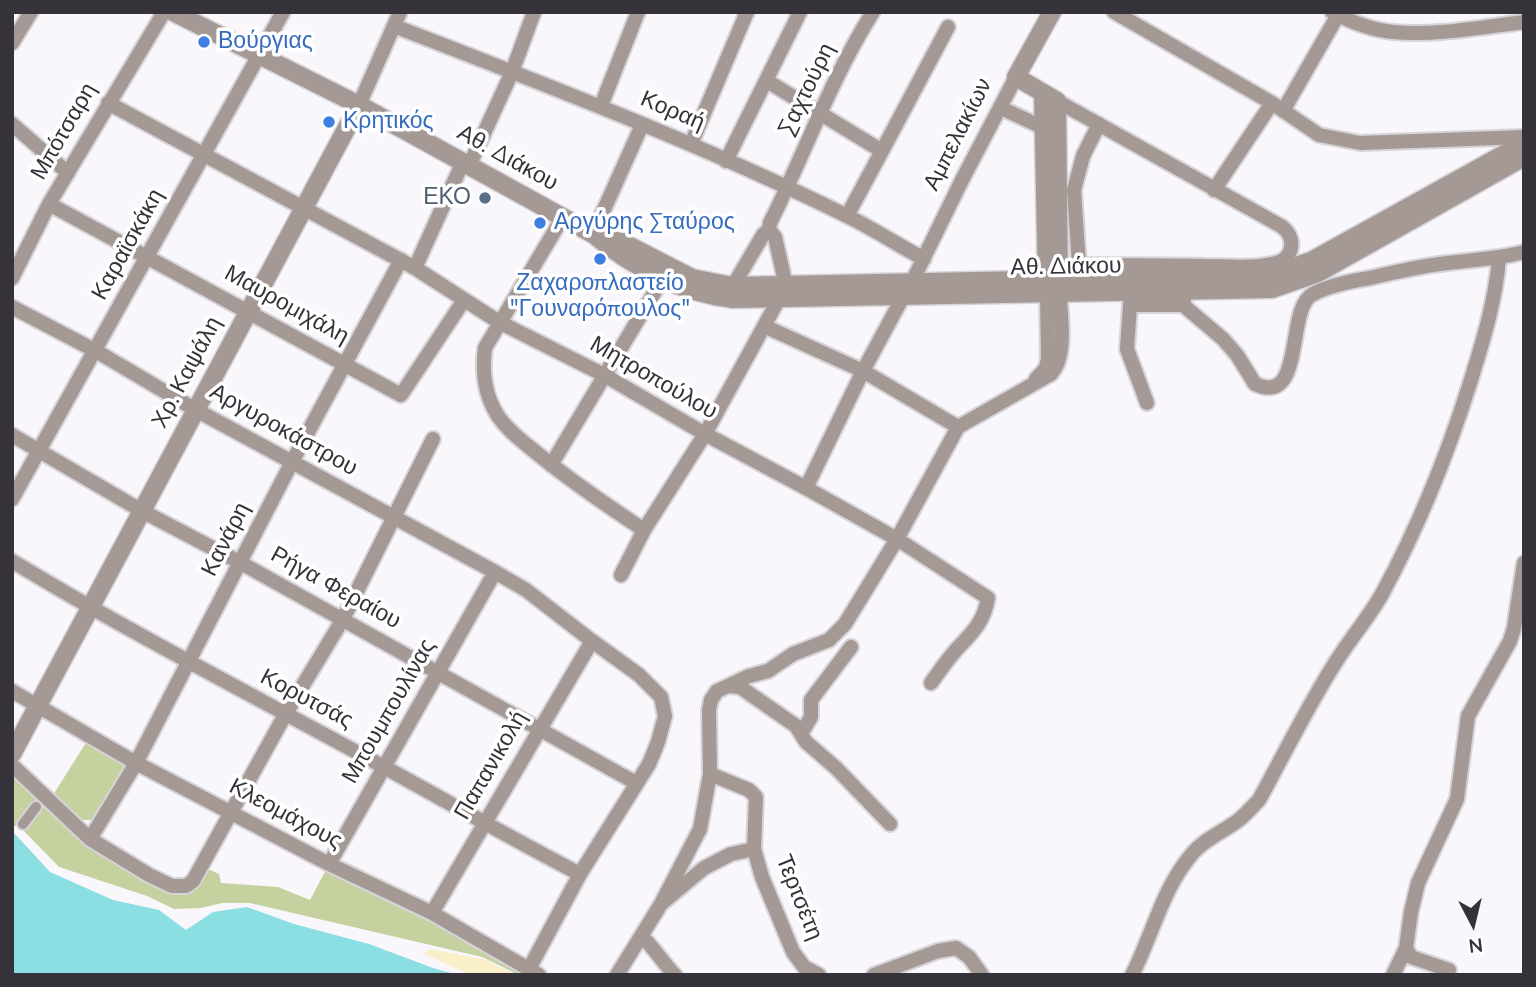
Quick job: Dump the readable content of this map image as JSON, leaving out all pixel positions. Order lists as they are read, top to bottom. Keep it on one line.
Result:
{"streets":{"street":["Σαχτούρη","Κοραή","Μπότσαρη","Αμπελακίων","Αθ. Διάκου","Καραϊσκάκη","Μαυρομιχάλη","Χρ. Καψάλη","Μητροπούλου","Αργυροκάστρου","Κανάρη","Ρήγα Φεραίου","Κορυτσάς","Μπουμπουλίνας","Παπανικολή","Κλεομάχους","Τερτσέτη"]},"crossings":[["Σαχτούρη","Κοραή"],["Σαχτούρη","Αθ. Διάκου"],["Κοραή","Αμπελακίων"],["Κοραή","Χρ. Καψάλη"],["Μπότσαρη","Μαυρομιχάλη"],["Μπότσαρη","Μητροπούλου"],["Αμπελακίων","Αθ. Διάκου"],["Αμπελακίων","Μητροπούλου"],["Αθ. Διάκου","Καραϊσκάκη"],["Αθ. Διάκου","Χρ. Καψάλη"],["Καραϊσκάκη","Μαυρομιχάλη"],["Καραϊσκάκη","Μητροπούλου"],["Καραϊσκάκη","Αργυροκάστρου"],["Καραϊσκάκη","Ρήγα Φεραίου"],["Μαυρομιχάλη","Χρ. Καψάλη"],["Μαυρομιχάλη","Μητροπούλου"],["Μαυρομιχάλη","Κανάρη"],["Χρ. Καψάλη","Μητροπούλου"],["Χρ. Καψάλη","Αργυροκάστρου"],["Χρ. Καψάλη","Ρήγα Φεραίου"],["Χρ. Καψάλη","Κορυτσάς"],["Χρ. Καψάλη","Κλεομάχους"],["Μητροπούλου","Κανάρη"],["Αργυροκάστρου","Κανάρη"],["Αργυροκάστρου","Ρήγα Φεραίου"],["Αργυροκάστρου","Μπουμπουλίνας"],["Αργυροκάστρου","Παπανικολή"],["Κανάρη","Ρήγα Φεραίου"],["Κανάρη","Κορυτσάς"],["Κανάρη","Κλεομάχους"],["Ρήγα Φεραίου","Μπουμπουλίνας"],["Ρήγα Φεραίου","Παπανικολή"],["Κορυτσάς","Μπουμπουλίνας"],["Κορυτσάς","Παπανικολή"],["Μπουμπουλίνας","Κλεομάχους"],["Παπανικολή","Κλεομάχους"]],"places":["Βούργιας","Κρητικός","ΕΚΟ","Αργύρης Σταύρος","Ζαχαροπλαστείο \"Γουναρόπουλος\""],"north":"bottom"}
